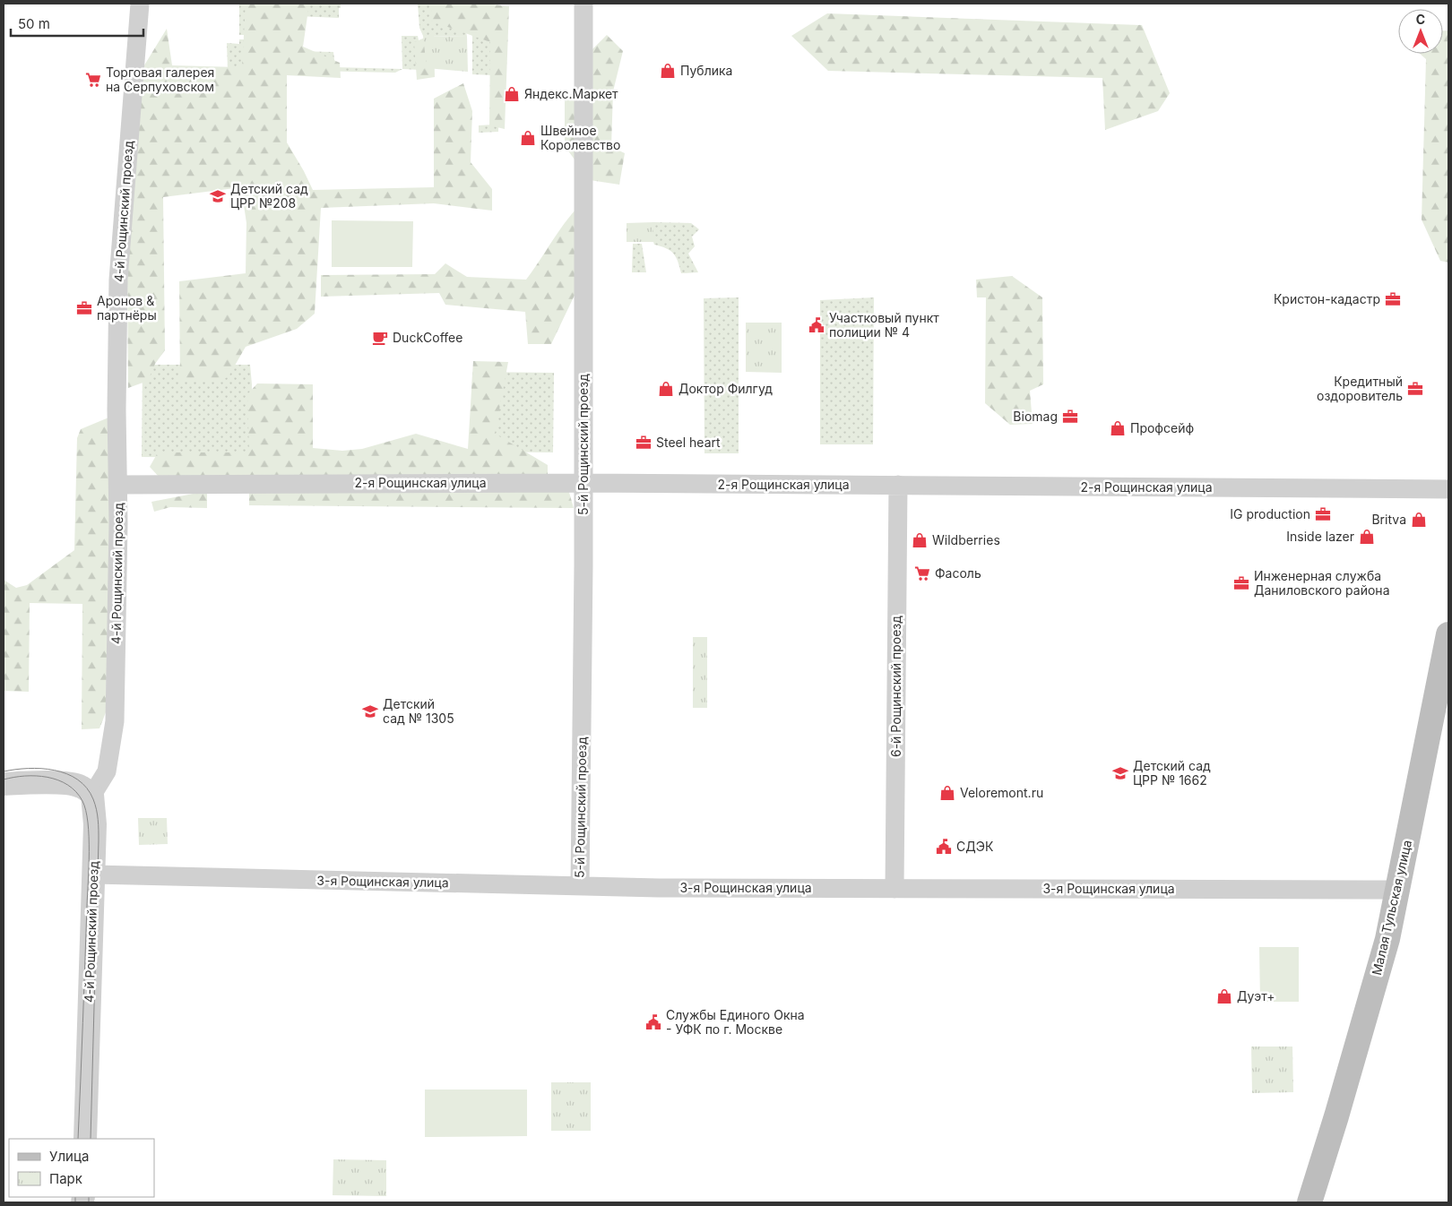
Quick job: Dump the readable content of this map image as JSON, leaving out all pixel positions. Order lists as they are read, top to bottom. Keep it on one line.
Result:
{"streets":{"main road":["Малая Тульская улица"],"street":["4-й Рощинский проезд","5-й Рощинский проезд","2-я Рощинская улица","6-й Рощинский проезд","3-я Рощинская улица"]},"crossings":[["4-й Рощинский проезд","2-я Рощинская улица"],["4-й Рощинский проезд","3-я Рощинская улица"],["5-й Рощинский проезд","2-я Рощинская улица"],["5-й Рощинский проезд","3-я Рощинская улица"],["2-я Рощинская улица","6-й Рощинский проезд"],["6-й Рощинский проезд","3-я Рощинская улица"],["3-я Рощинская улица","Малая Тульская улица"]],"places":{"shop":["Публика","Яндекс.Маркет","Швейное Королевство","Доктор Филгуд","Профсейф","Britva","Inside lazer","Wildberries","Veloremont.ru","Дуэт+"],"supermarket":["Торговая галерея на Серпуховском","Фасоль"],"school or university":["Детский сад ЦРР №208","Детский сад № 1305","Детский сад ЦРР № 1662"],"office":["Кристон-кадастр","Аронов & партнёры","Кредитный оздоровитель","Biomag","Steel heart","IG production","Инженерная служба Даниловского района"],"public building":["Участковый пункт полиции № 4","СДЭК","Службы Единого Окна - УФК по г. Москве"],"cafe":["DuckCoffee"]},"legend":["Улица","Парк"],"scale_bar":"50 m","north":"top"}
